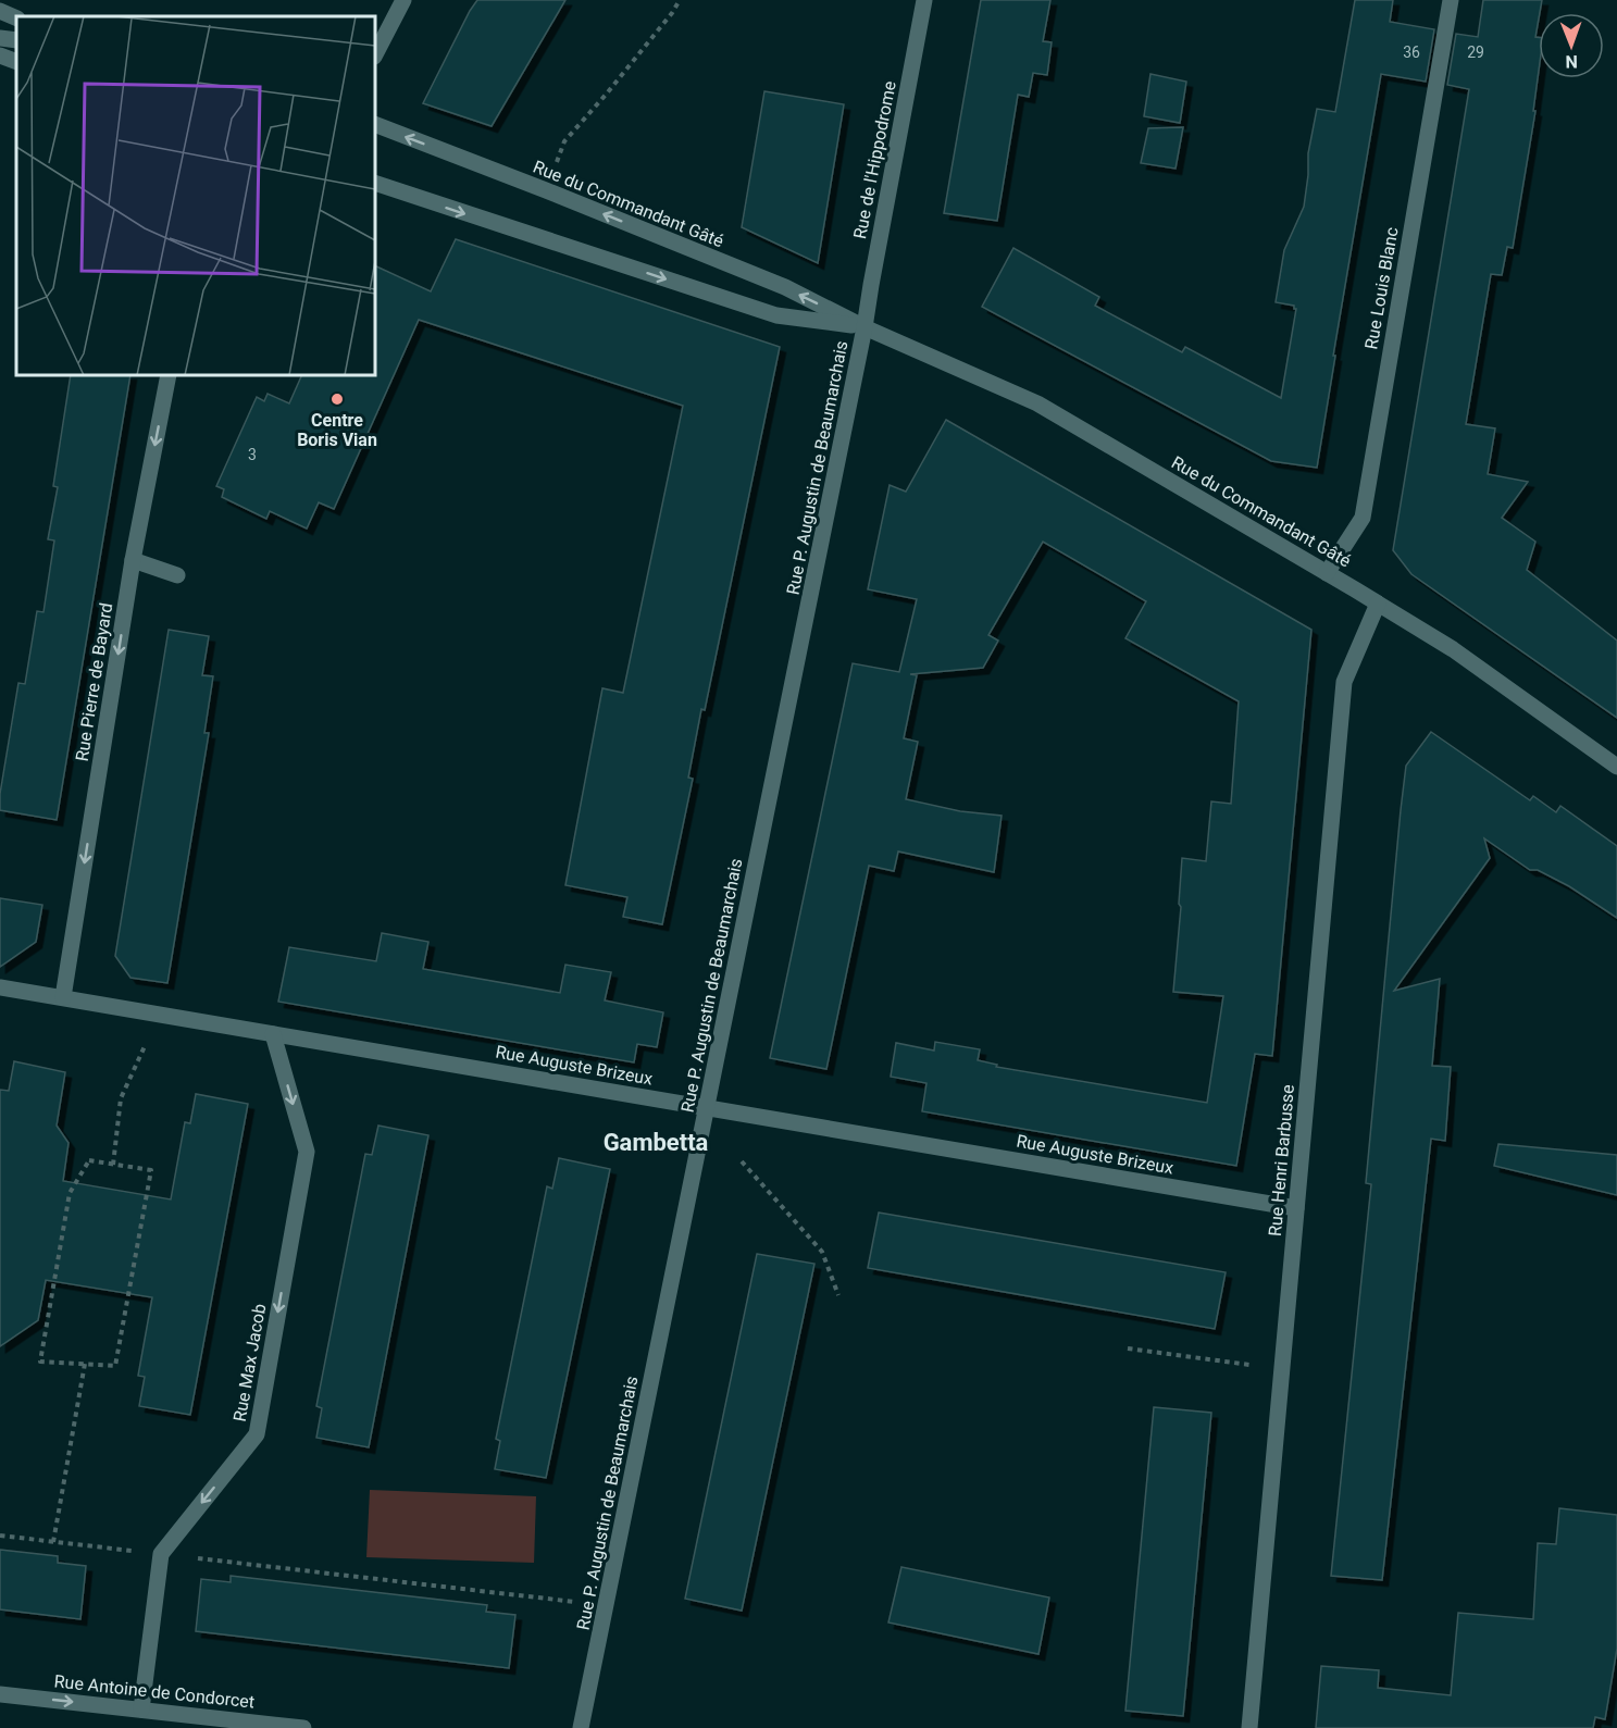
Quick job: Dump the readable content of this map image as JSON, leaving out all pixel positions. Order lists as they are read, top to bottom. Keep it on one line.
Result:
{"streets":{"street":["Rue de l'Hippodrome","Rue du Commandant Gâté","Rue Louis Blanc","Rue P. Augustin de Beaumarchais","Rue Pierre de Bayard","Rue Auguste Brizeux","Rue Henri Barbusse","Rue Max Jacob","Rue Antoine de Condorcet"]},"crossings":[["Rue de l'Hippodrome","Rue du Commandant Gâté"],["Rue de l'Hippodrome","Rue P. Augustin de Beaumarchais"],["Rue du Commandant Gâté","Rue Louis Blanc"],["Rue du Commandant Gâté","Rue P. Augustin de Beaumarchais"],["Rue du Commandant Gâté","Rue Henri Barbusse"],["Rue P. Augustin de Beaumarchais","Rue Auguste Brizeux"],["Rue Pierre de Bayard","Rue Auguste Brizeux"],["Rue Auguste Brizeux","Rue Henri Barbusse"],["Rue Auguste Brizeux","Rue Max Jacob"]],"one_way":["Rue Pierre de Bayard","Rue Max Jacob","Rue Antoine de Condorcet"],"districts":["Gambetta"],"places":["Centre Boris Vian"],"house_numbers":["36","29","3"],"north":"bottom"}
